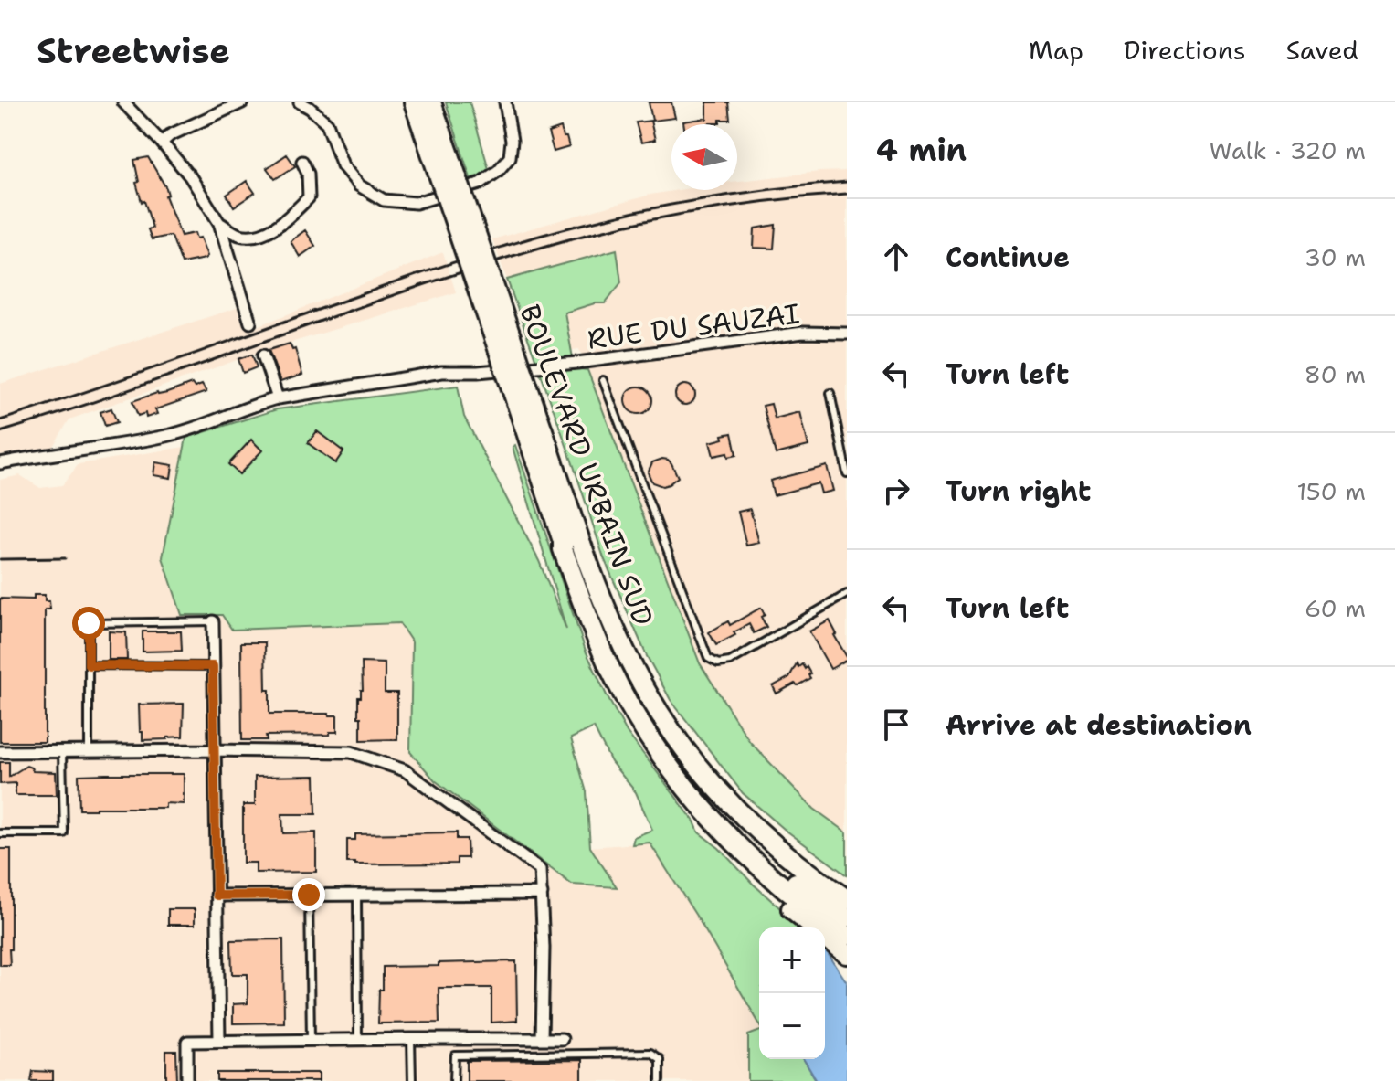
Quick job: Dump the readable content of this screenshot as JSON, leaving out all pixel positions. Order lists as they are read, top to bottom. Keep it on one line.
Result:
{"streets":{"highway":["BOULEVARD URBAIN SUD"],"street":["RUE DU SAUZAI"]},"north":"left","page":{"header":"Streetwise","nav":["Map","Directions","Saved"],"heading":["4 min","Walk · 320 m"],"list":[["Continue","30 m"],["Turn left","80 m"],["Turn right","150 m"],["Turn left","60 m"],"Arrive at destination"],"map_buttons":["+","−"]}}
